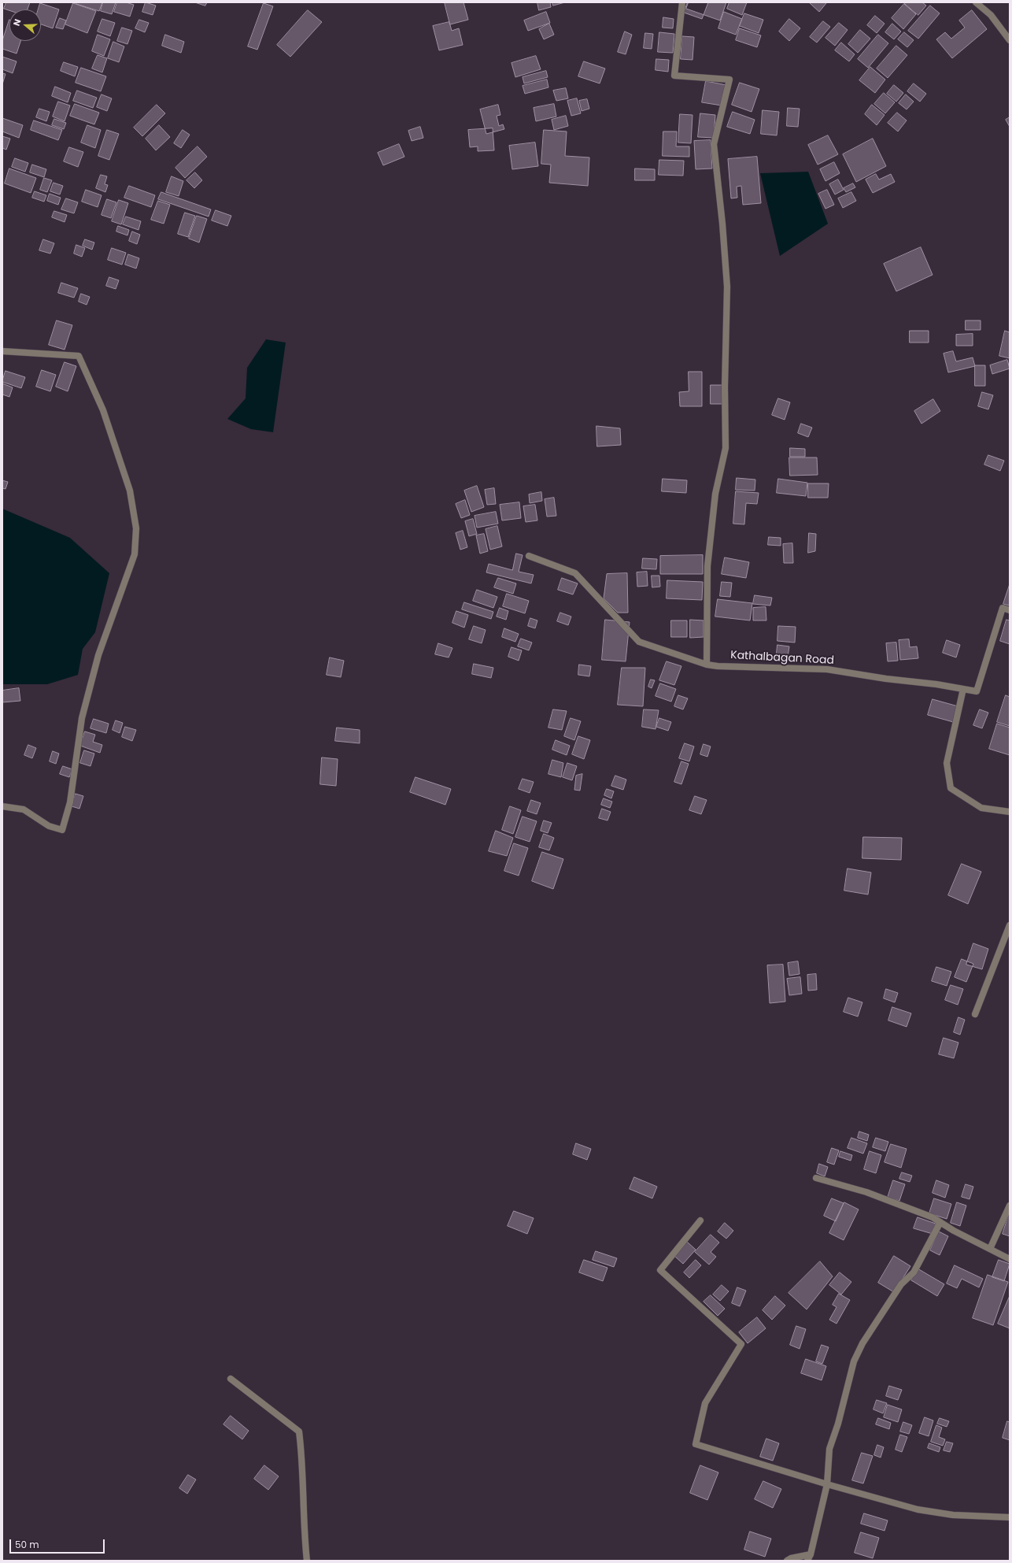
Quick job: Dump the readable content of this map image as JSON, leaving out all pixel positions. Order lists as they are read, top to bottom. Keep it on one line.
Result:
{"streets":{"street":["Kathalbagan Road"]},"scale_bar":"50 m","north":"left"}
